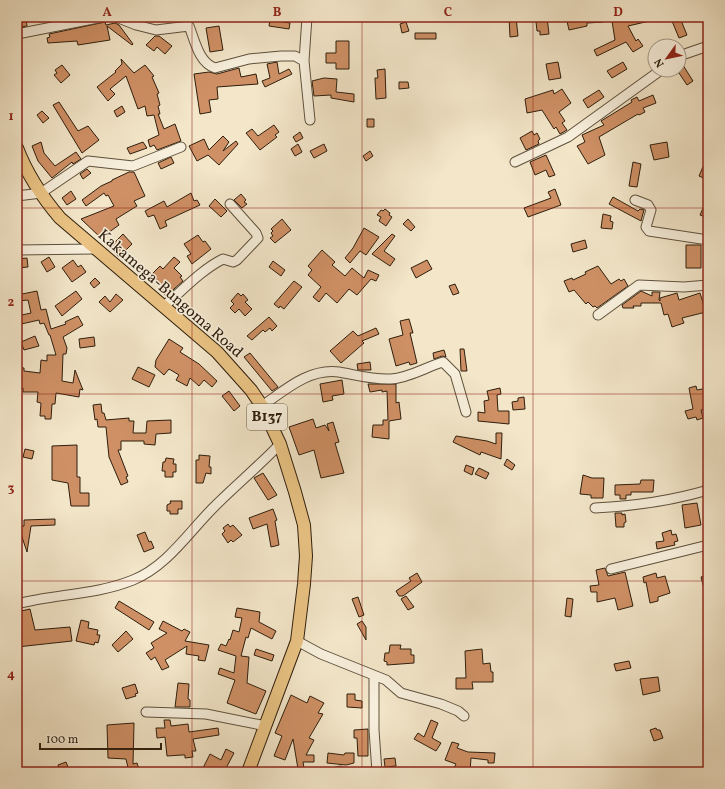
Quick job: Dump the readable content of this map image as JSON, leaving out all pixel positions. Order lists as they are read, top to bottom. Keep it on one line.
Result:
{"streets":{"main road":["Kakamega-Bungoma Road","B137"]},"scale_bar":"100 m","north":"bottom left","grid":{"columns":["A","B","C","D"],"rows":["1","2","3","4"]}}
